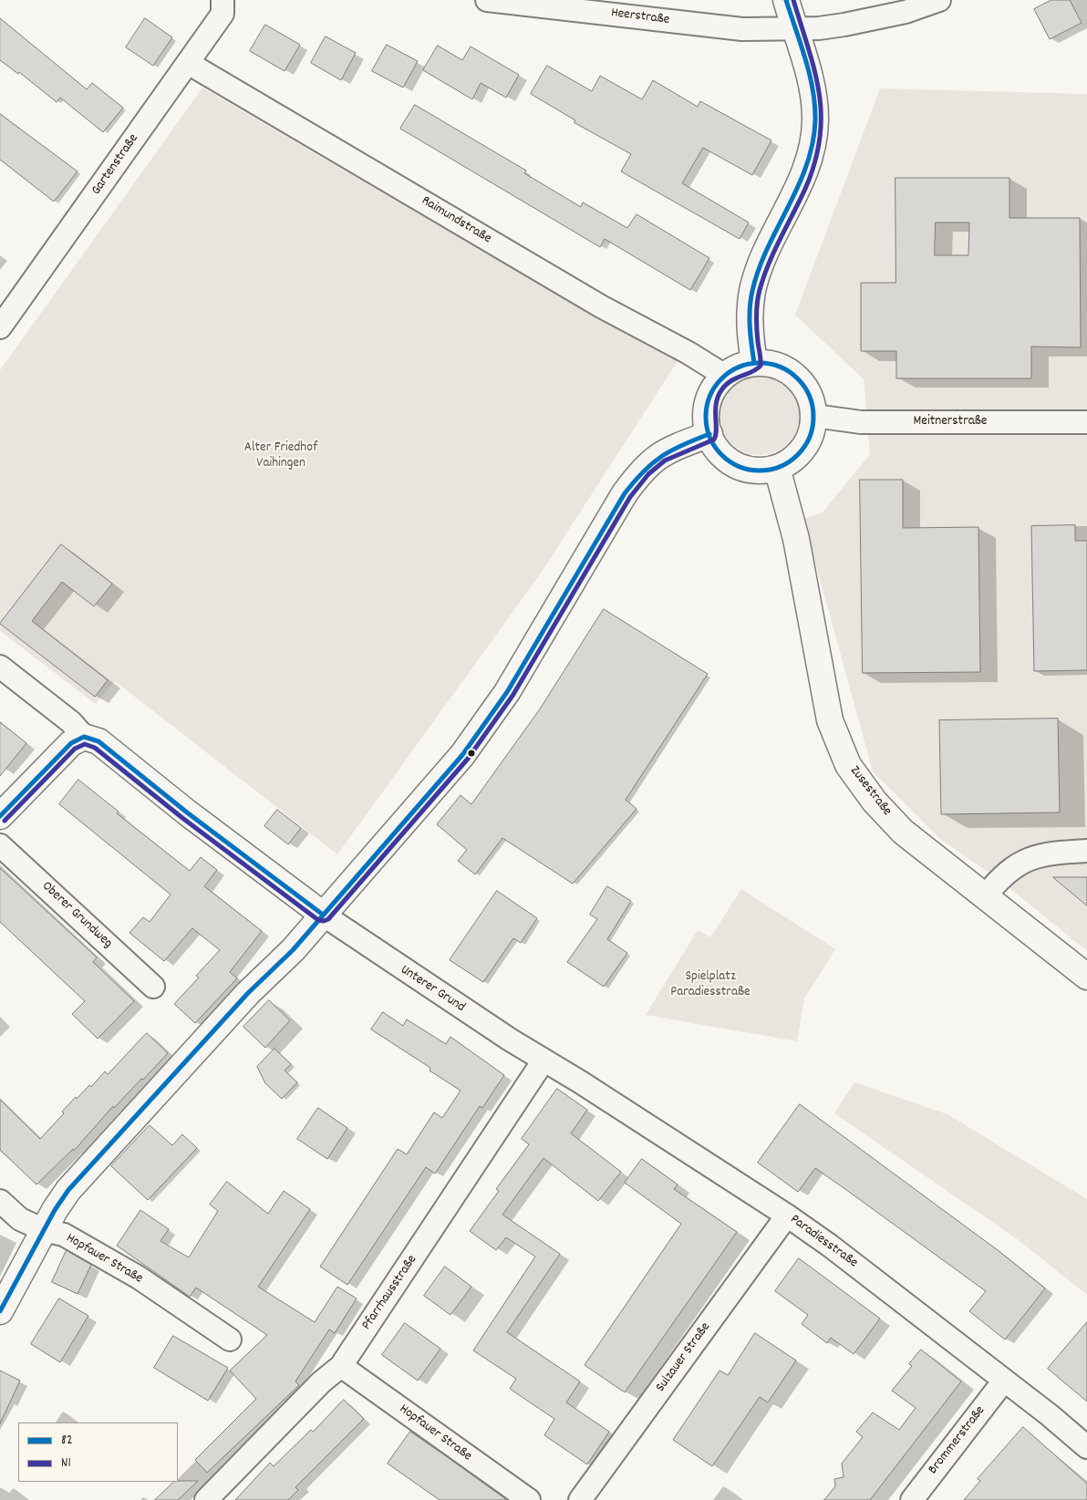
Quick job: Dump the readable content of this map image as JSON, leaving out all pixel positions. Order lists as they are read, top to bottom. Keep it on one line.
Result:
{"streets":{"street":["Heerstraße","Gartenstraße","Raimundstraße","Meitnerstraße","Zusestraße","Oberer Grundweg","Unterer Grund","Paradiesstraße","Hopfauer Straße","Pfarrhausstraße","Sulzauer Straße","Brommerstraße"]},"crossings":[["Gartenstraße","Raimundstraße"],["Raimundstraße","Meitnerstraße"],["Raimundstraße","Zusestraße"],["Meitnerstraße","Zusestraße"],["Unterer Grund","Paradiesstraße"],["Unterer Grund","Pfarrhausstraße"],["Paradiesstraße","Pfarrhausstraße"],["Paradiesstraße","Sulzauer Straße"],["Paradiesstraße","Brommerstraße"],["Hopfauer Straße","Pfarrhausstraße"]],"parks":["Alter Friedhof Vaihingen","Spielplatz Paradiesstraße"],"lines":["transit line 82","transit line N1"],"legend":["82","N1"]}
